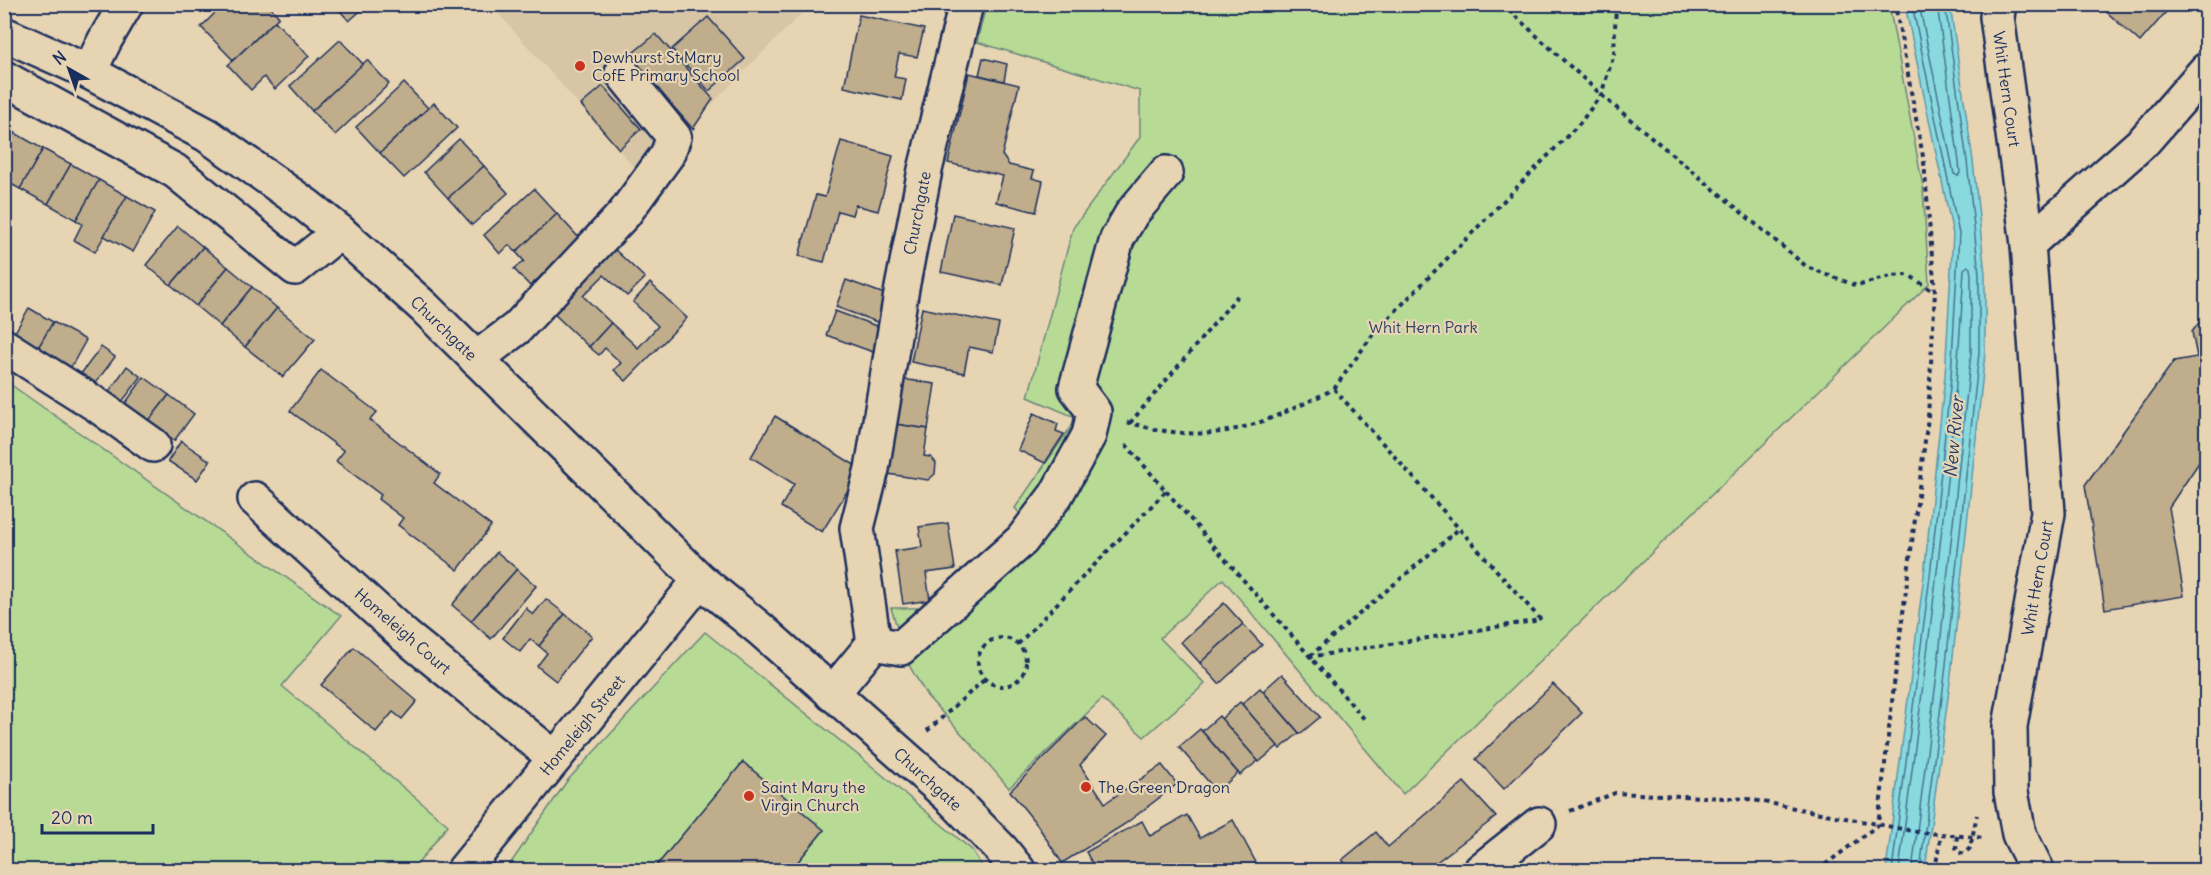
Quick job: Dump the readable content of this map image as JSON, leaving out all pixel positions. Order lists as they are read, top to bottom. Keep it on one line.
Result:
{"streets":{"street":["Whit Hern Court","Churchgate","Homeleigh Court","Homeleigh Street"]},"crossings":[["Churchgate","Homeleigh Street"],["Homeleigh Court","Homeleigh Street"]],"water":["New River"],"parks":["Whit Hern Park"],"places":["Dewhurst St Mary CofE Primary School","The Green Dragon","Saint Mary the Virgin Church"],"scale_bar":"20 m","north":"top left"}
